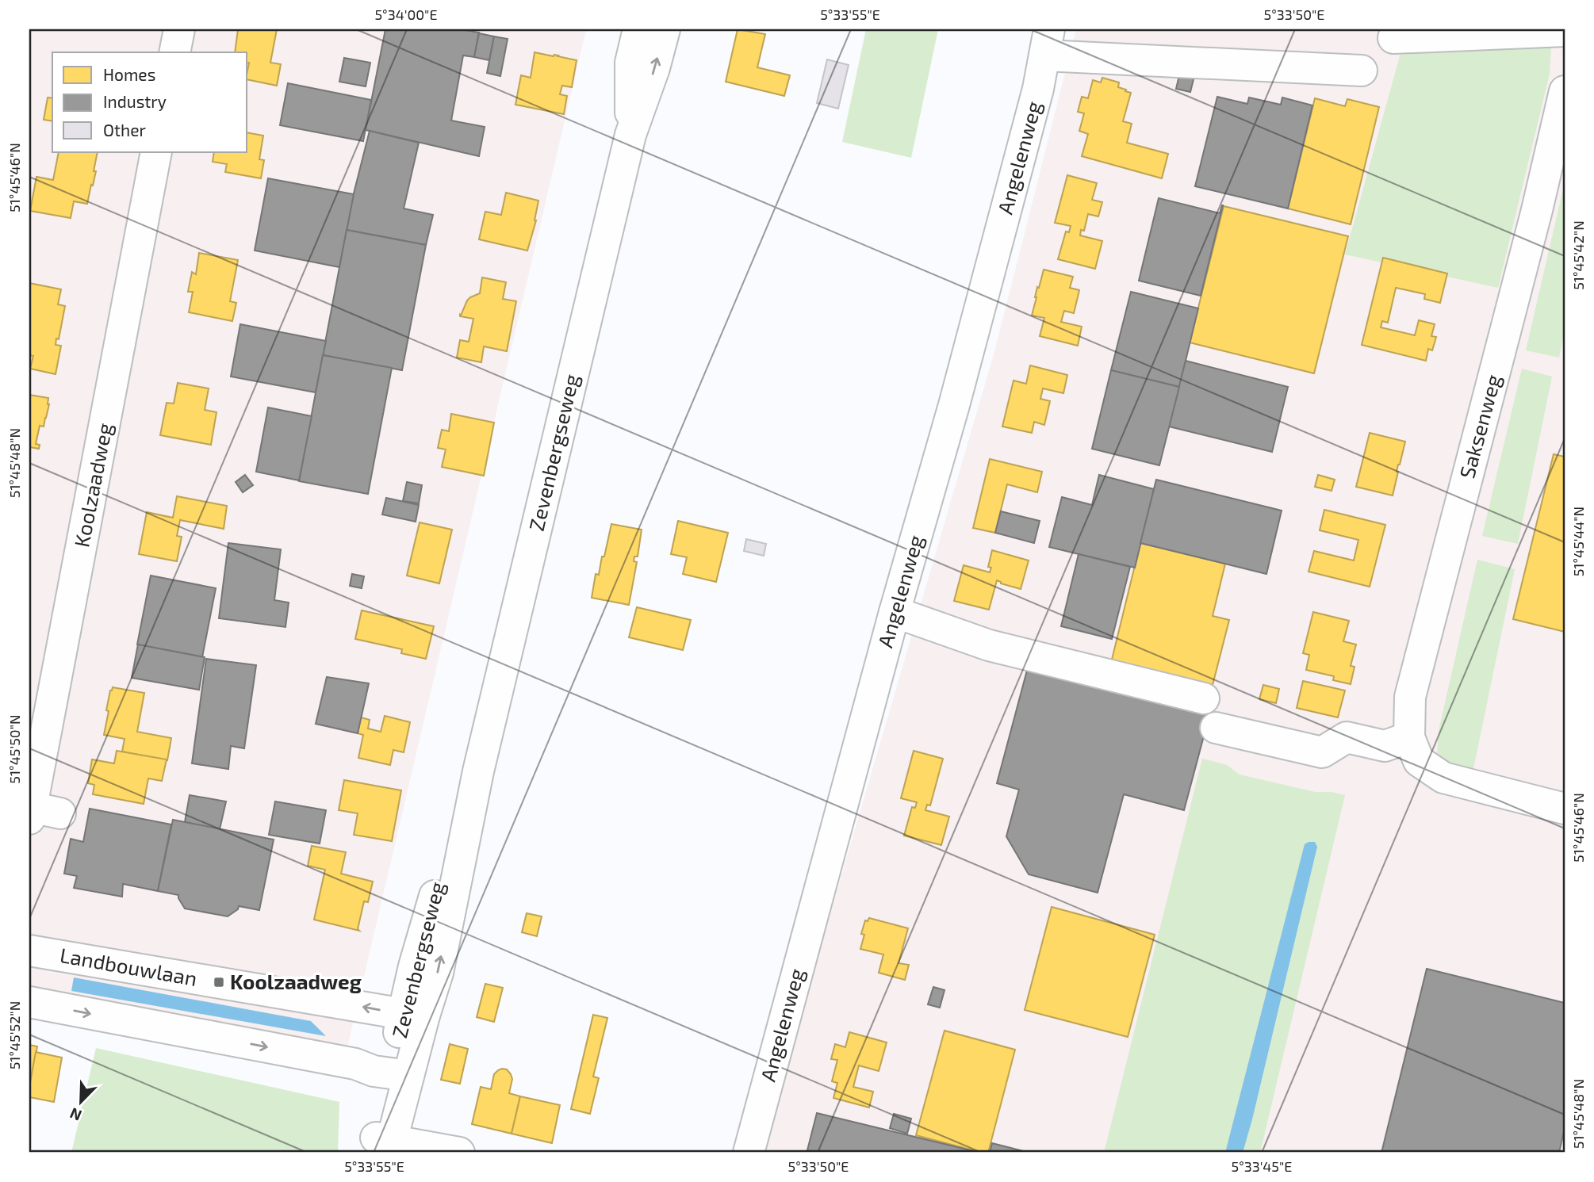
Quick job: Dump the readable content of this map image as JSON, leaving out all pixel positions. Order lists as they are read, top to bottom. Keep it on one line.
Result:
{"streets":{"street":["Angelenweg","Saksenweg","Zevenbergseweg","Koolzaadweg","Landbouwlaan"]},"crossings":[["Zevenbergseweg","Landbouwlaan"]],"places":{"transit":["Koolzaadweg"]},"legend":["Homes","Industry","Other"],"north":"bottom left","coordinates":["5°34'00\"E","5°33'55\"E","5°33'50\"E","51°45'46\"N","51°45'42\"N","51°45'48\"N","51°45'44\"N","51°45'50\"N","51°45'52\"N","5°33'45\"E"]}
